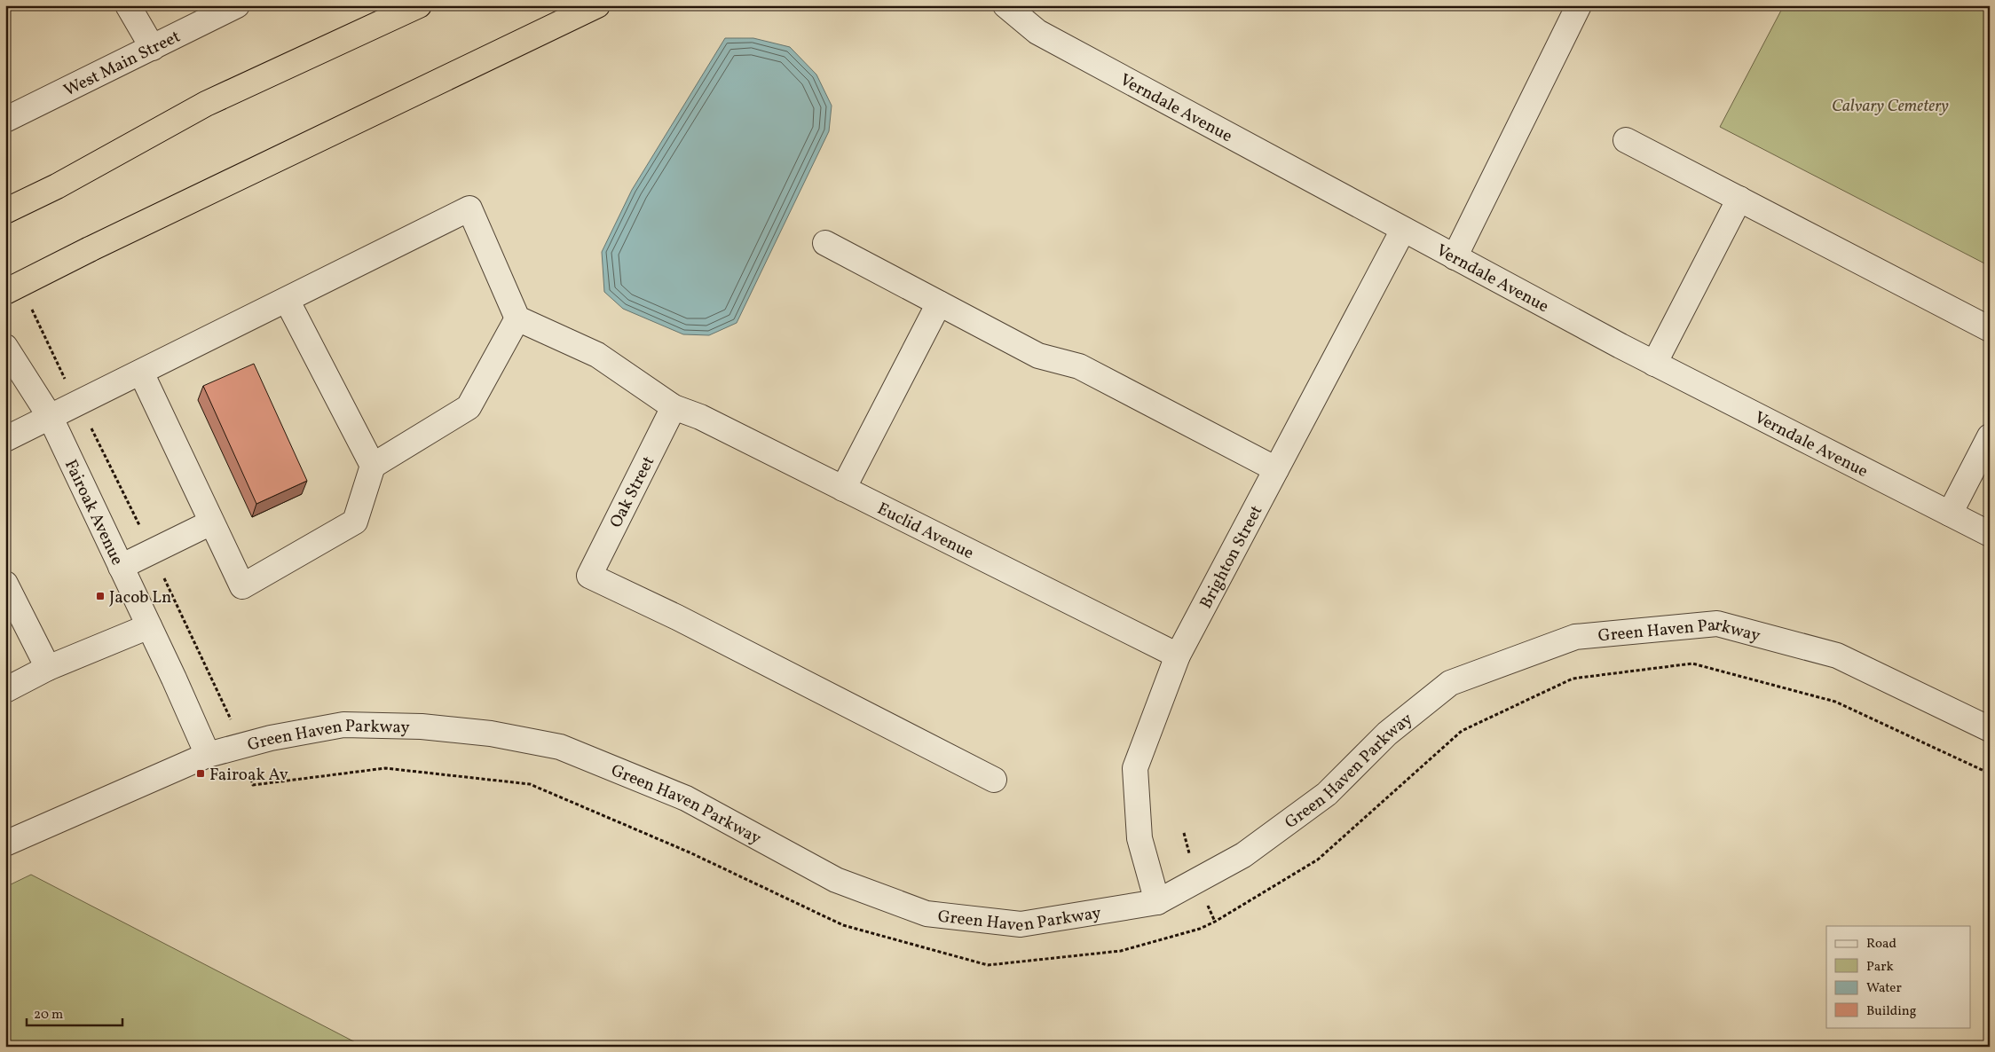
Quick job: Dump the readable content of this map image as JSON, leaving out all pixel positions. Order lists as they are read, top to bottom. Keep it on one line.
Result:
{"streets":{"street":["West Main Street","Verndale Avenue","Oak Street","Fairoak Avenue","Euclid Avenue","Brighton Street","Green Haven Parkway"]},"crossings":[["Verndale Avenue","Brighton Street"],["Oak Street","Euclid Avenue"],["Fairoak Avenue","Green Haven Parkway"],["Euclid Avenue","Brighton Street"],["Brighton Street","Green Haven Parkway"]],"parks":["Calvary Cemetery"],"places":{"transit":["Jacob Ln","Fairoak Av"]},"legend":["Road","Park","Water","Building"],"scale_bar":"20 m"}
